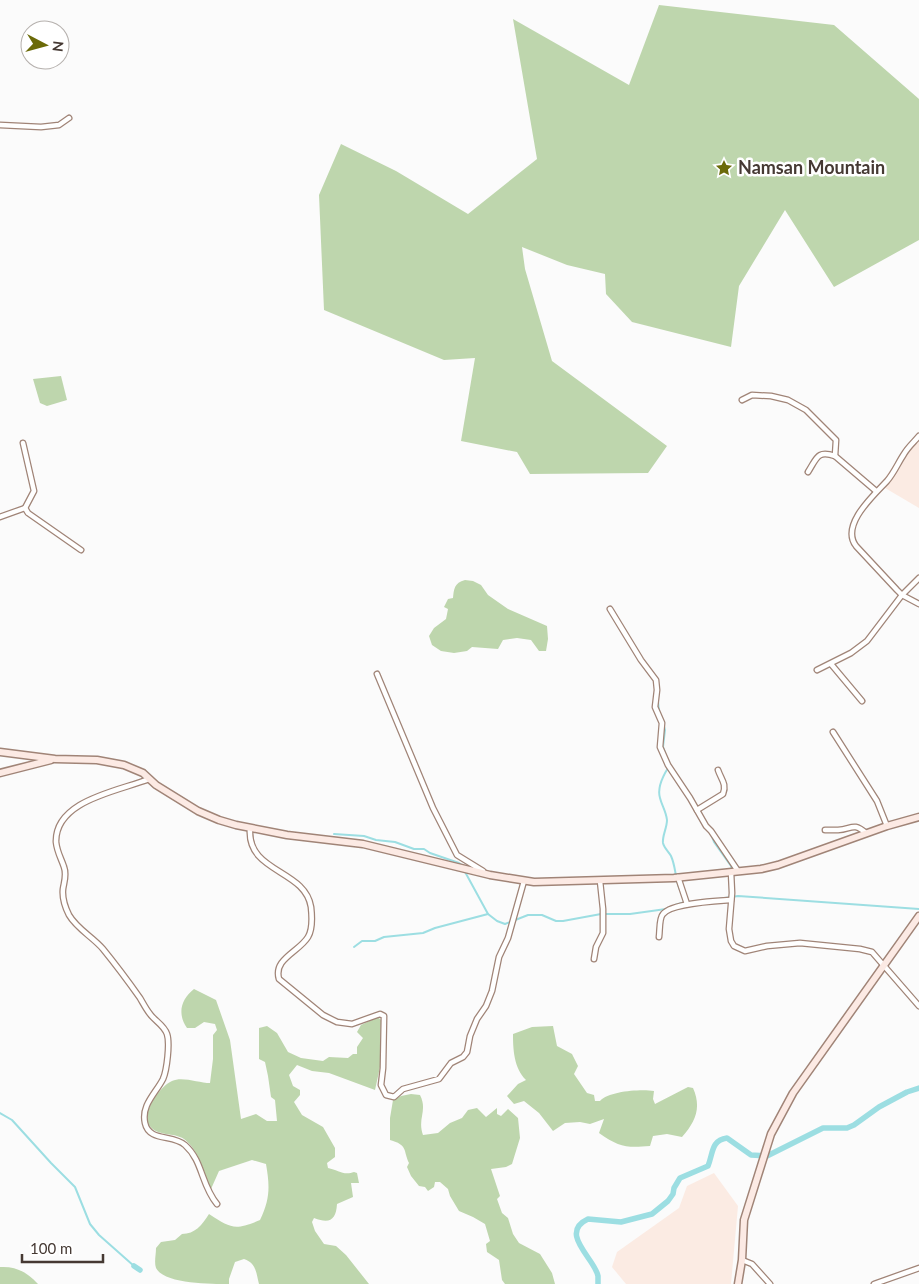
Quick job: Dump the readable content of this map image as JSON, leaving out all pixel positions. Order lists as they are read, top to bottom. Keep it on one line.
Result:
{"places":{"place":["Namsan Mountain"]},"scale_bar":"100 m","north":"right"}
